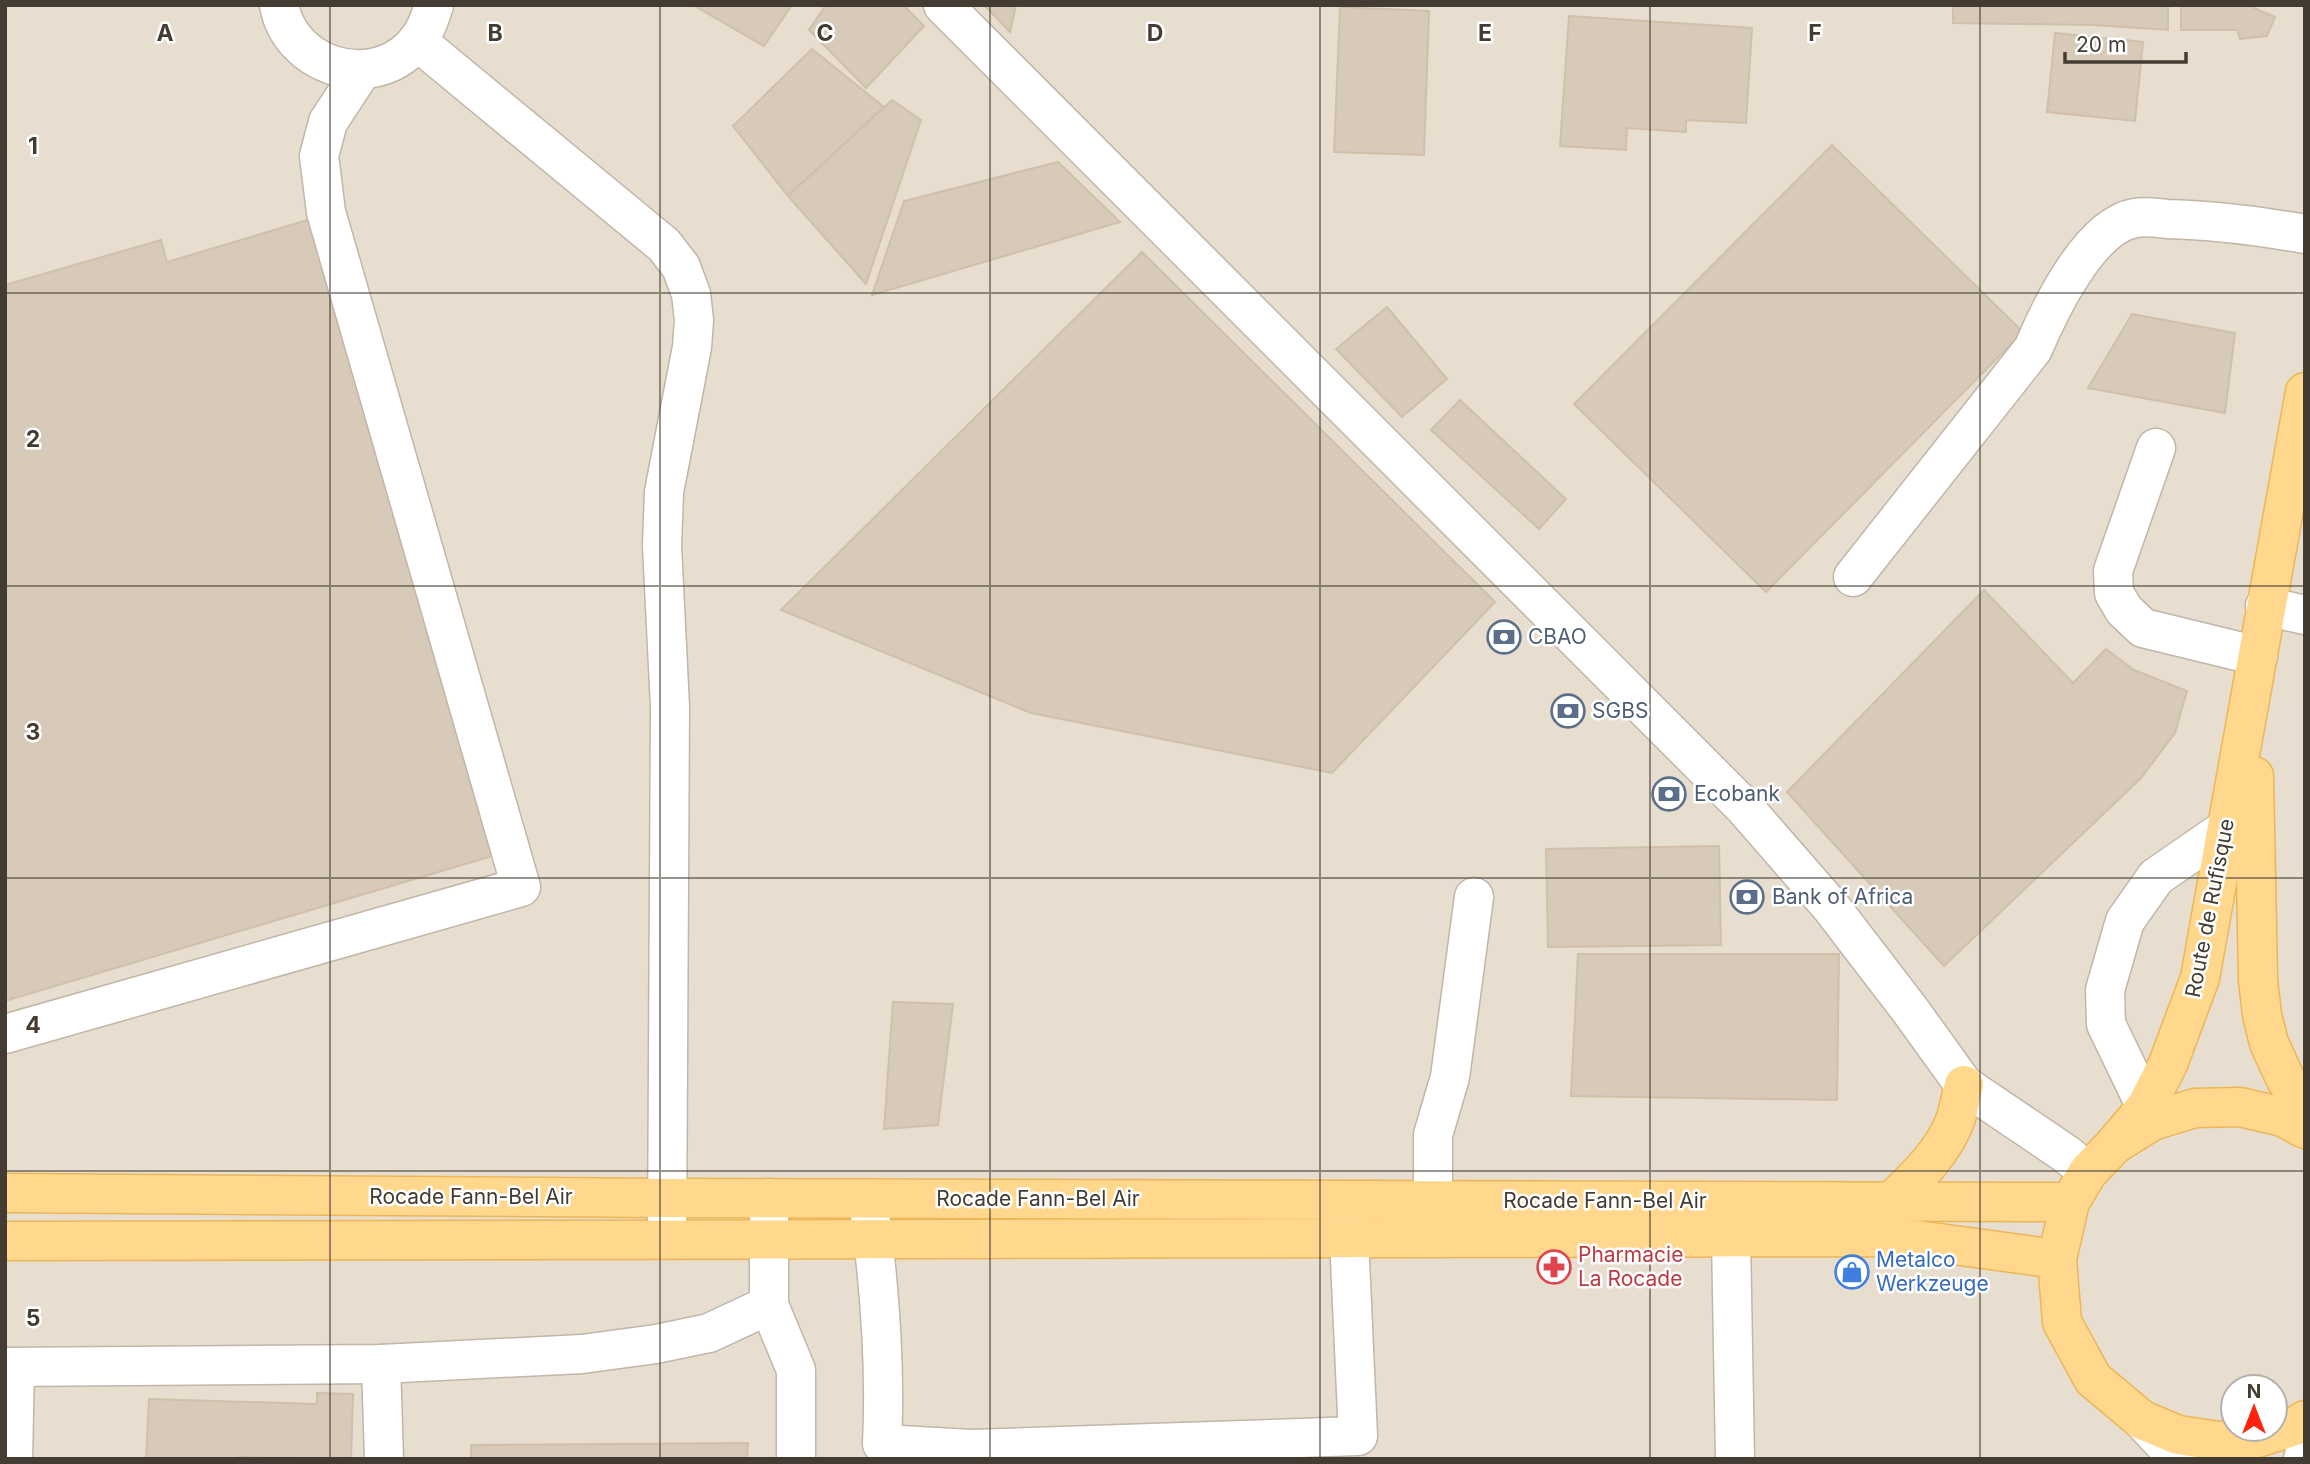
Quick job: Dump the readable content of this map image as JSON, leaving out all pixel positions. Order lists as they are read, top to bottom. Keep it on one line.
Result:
{"streets":{"main road":["Route de Rufisque","Rocade Fann-Bel Air"]},"places":{"bank":["CBAO","SGBS","Ecobank","Bank of Africa"],"pharmacy":["Pharmacie La Rocade"],"shop":["Metalco Werkzeuge"]},"scale_bar":"20 m","north":"top","grid":{"columns":["A","B","C","D","E","F"],"rows":["1","2","3","4","5"]}}
